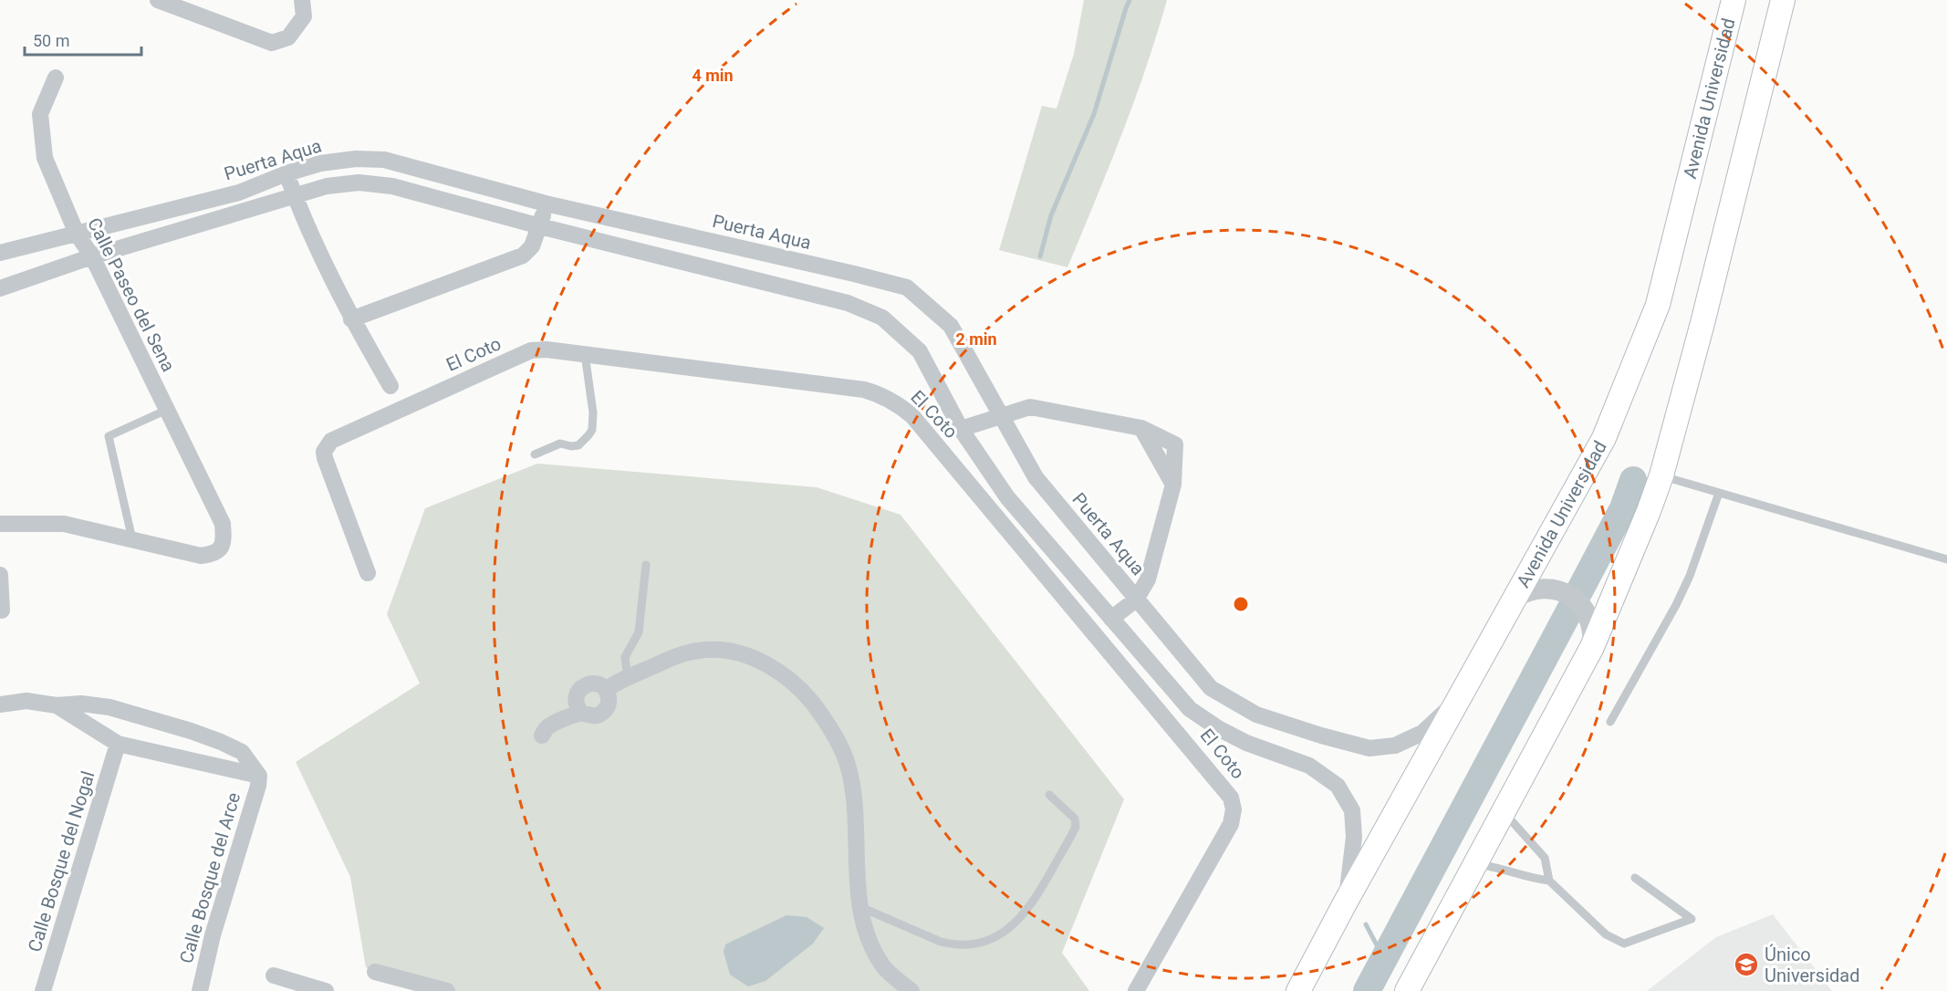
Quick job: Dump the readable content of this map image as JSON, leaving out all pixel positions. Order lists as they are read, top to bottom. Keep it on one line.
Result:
{"streets":{"main road":["Avenida Universidad"],"street":["Puerta Aqua","Calle Paseo del Sena","El Coto","Calle Bosque del Nogal","Calle Bosque del Arce"]},"crossings":[["Avenida Universidad","Puerta Aqua"],["Puerta Aqua","Calle Paseo del Sena"]],"places":{"school or university":["Único Universidad"]},"scale_bar":"50 m","rings":["4 min","2 min"]}
